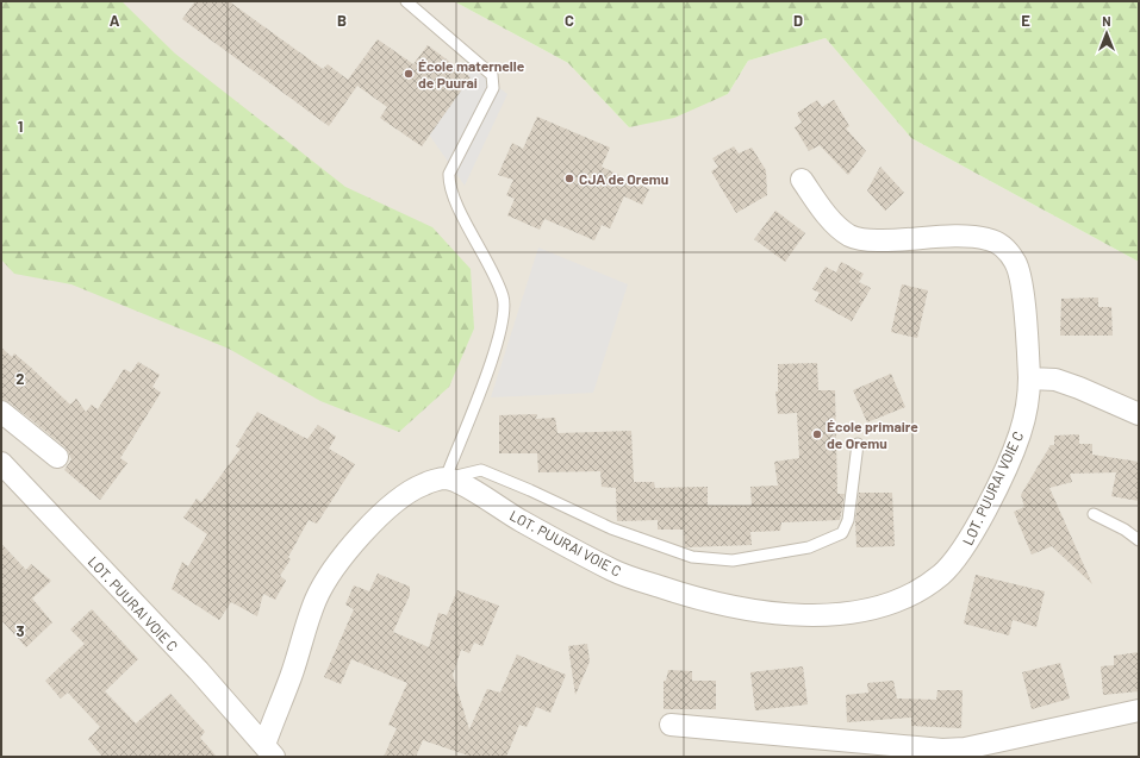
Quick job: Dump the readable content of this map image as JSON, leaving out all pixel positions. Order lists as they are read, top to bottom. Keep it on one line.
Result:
{"streets":{"street":["LOT. PUURAI VOIE C"]},"places":["École maternelle de Puurai","CJA de Oremu","École primaire de Oremu"],"north":"top","grid":{"columns":["A","B","C","D","E"],"rows":["1","2","3"]}}
